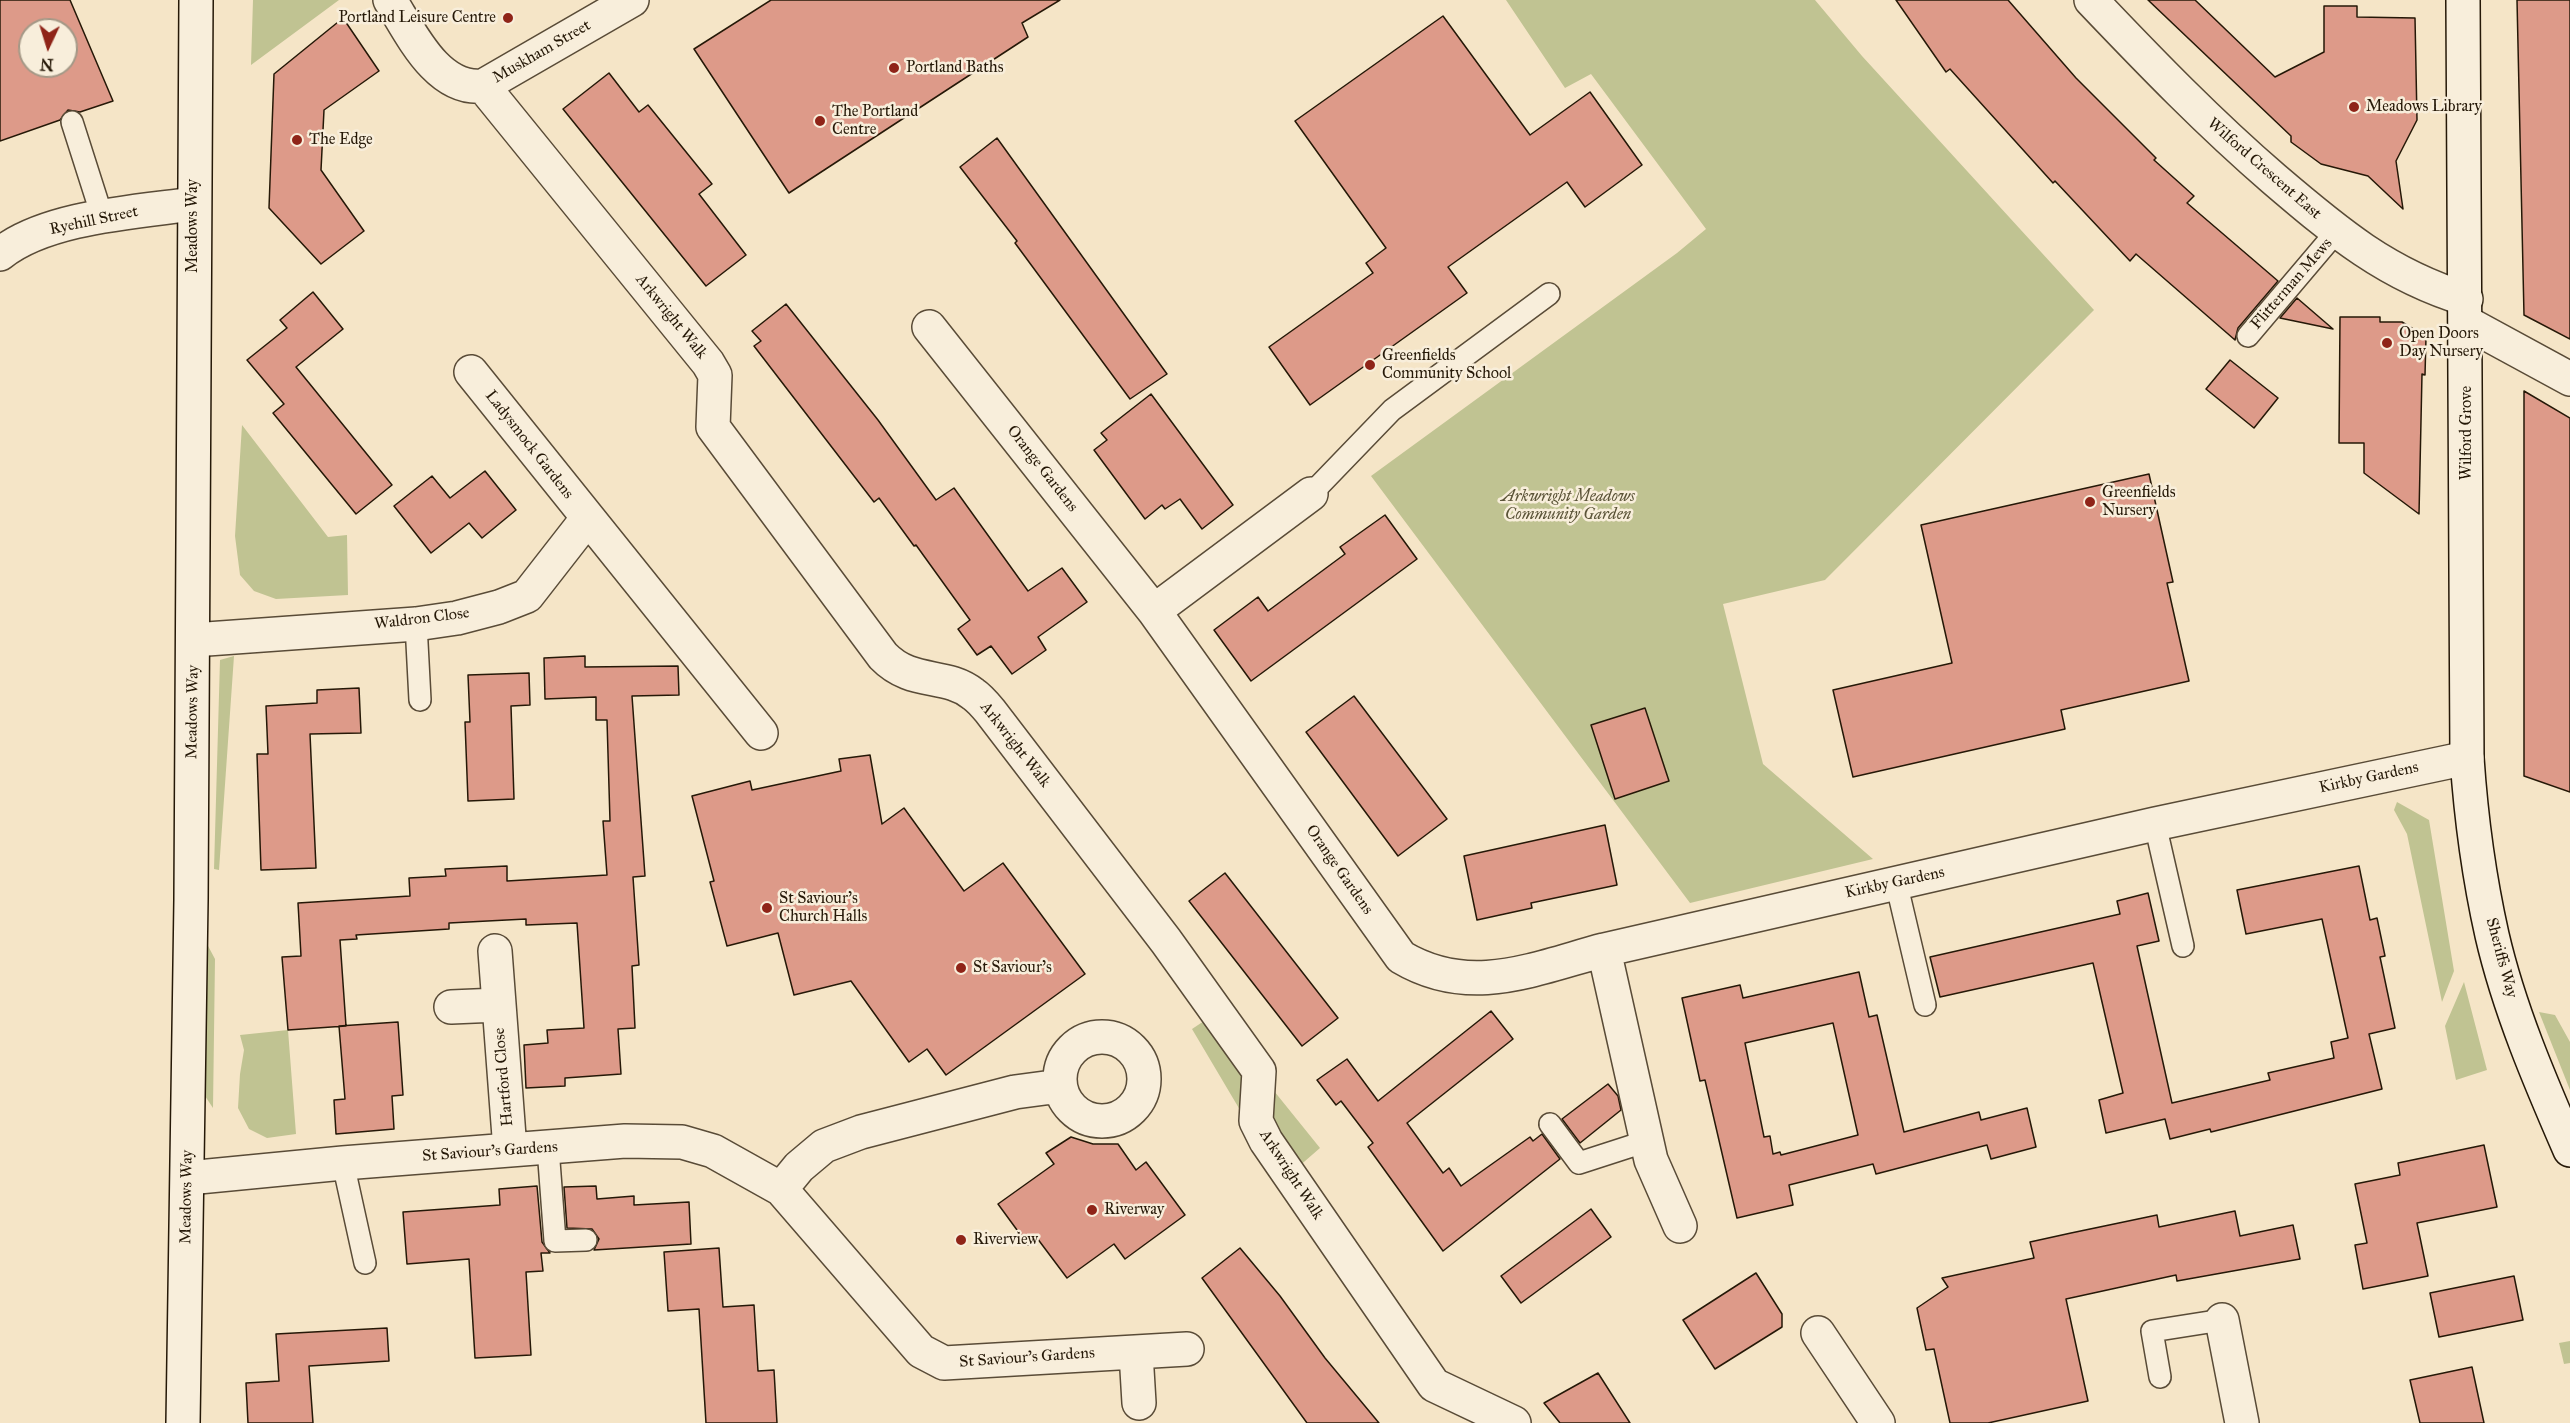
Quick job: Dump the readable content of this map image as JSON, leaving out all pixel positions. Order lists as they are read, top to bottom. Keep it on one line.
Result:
{"streets":{"street":["Muskham Street","Wilford Crescent East","Ryehill Street","Meadows Way","Arkwright Walk","Wilford Grove","Ladysmock Gardens","Orange Gardens","Waldron Close","Kirkby Gardens","Sheriffs Way","Hartford Close","St Saviour's Gardens"],"lane":["Flitterman Mews"]},"crossings":[["Muskham Street","Arkwright Walk"],["Wilford Crescent East","Flitterman Mews"],["Wilford Crescent East","Wilford Grove"],["Ryehill Street","Meadows Way"],["Meadows Way","Waldron Close"],["Meadows Way","St Saviour's Gardens"],["Wilford Grove","Kirkby Gardens"],["Wilford Grove","Sheriffs Way"],["Ladysmock Gardens","Waldron Close"],["Orange Gardens","Kirkby Gardens"],["Kirkby Gardens","Sheriffs Way"],["Hartford Close","St Saviour's Gardens"]],"parks":["Arkwright Meadows Community Garden"],"places":["Portland Leisure Centre","Portland Baths","Meadows Library","The Portland Centre","The Edge","Open Doors Day Nursery","Greenfields Community School","Greenfields Nursery","St Saviour's Church Halls","St Saviour's","Riverway","Riverview"],"north":"bottom"}
